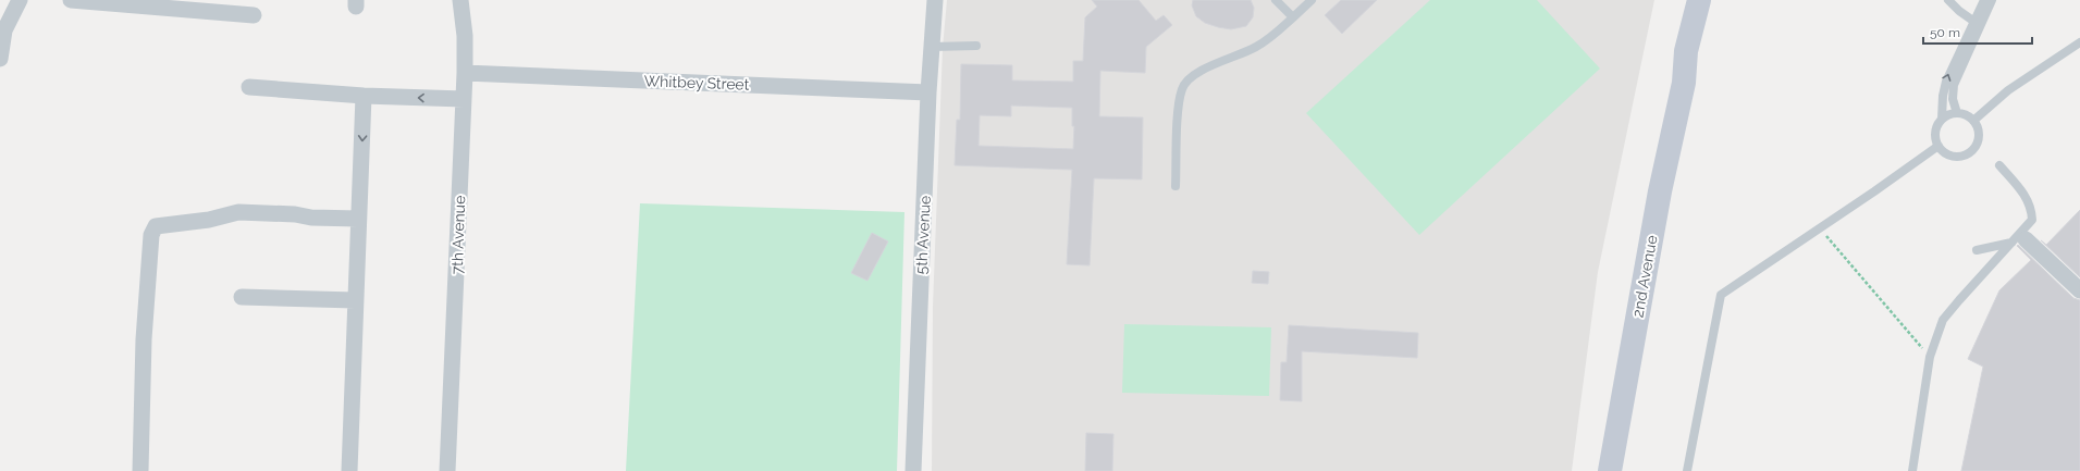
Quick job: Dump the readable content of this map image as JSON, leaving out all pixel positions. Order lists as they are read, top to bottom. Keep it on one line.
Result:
{"streets":{"street":["Whitbey Street","7th Avenue","5th Avenue","2nd Avenue"]},"crossings":[["Whitbey Street","7th Avenue"],["Whitbey Street","5th Avenue"]],"scale_bar":"50 m"}
